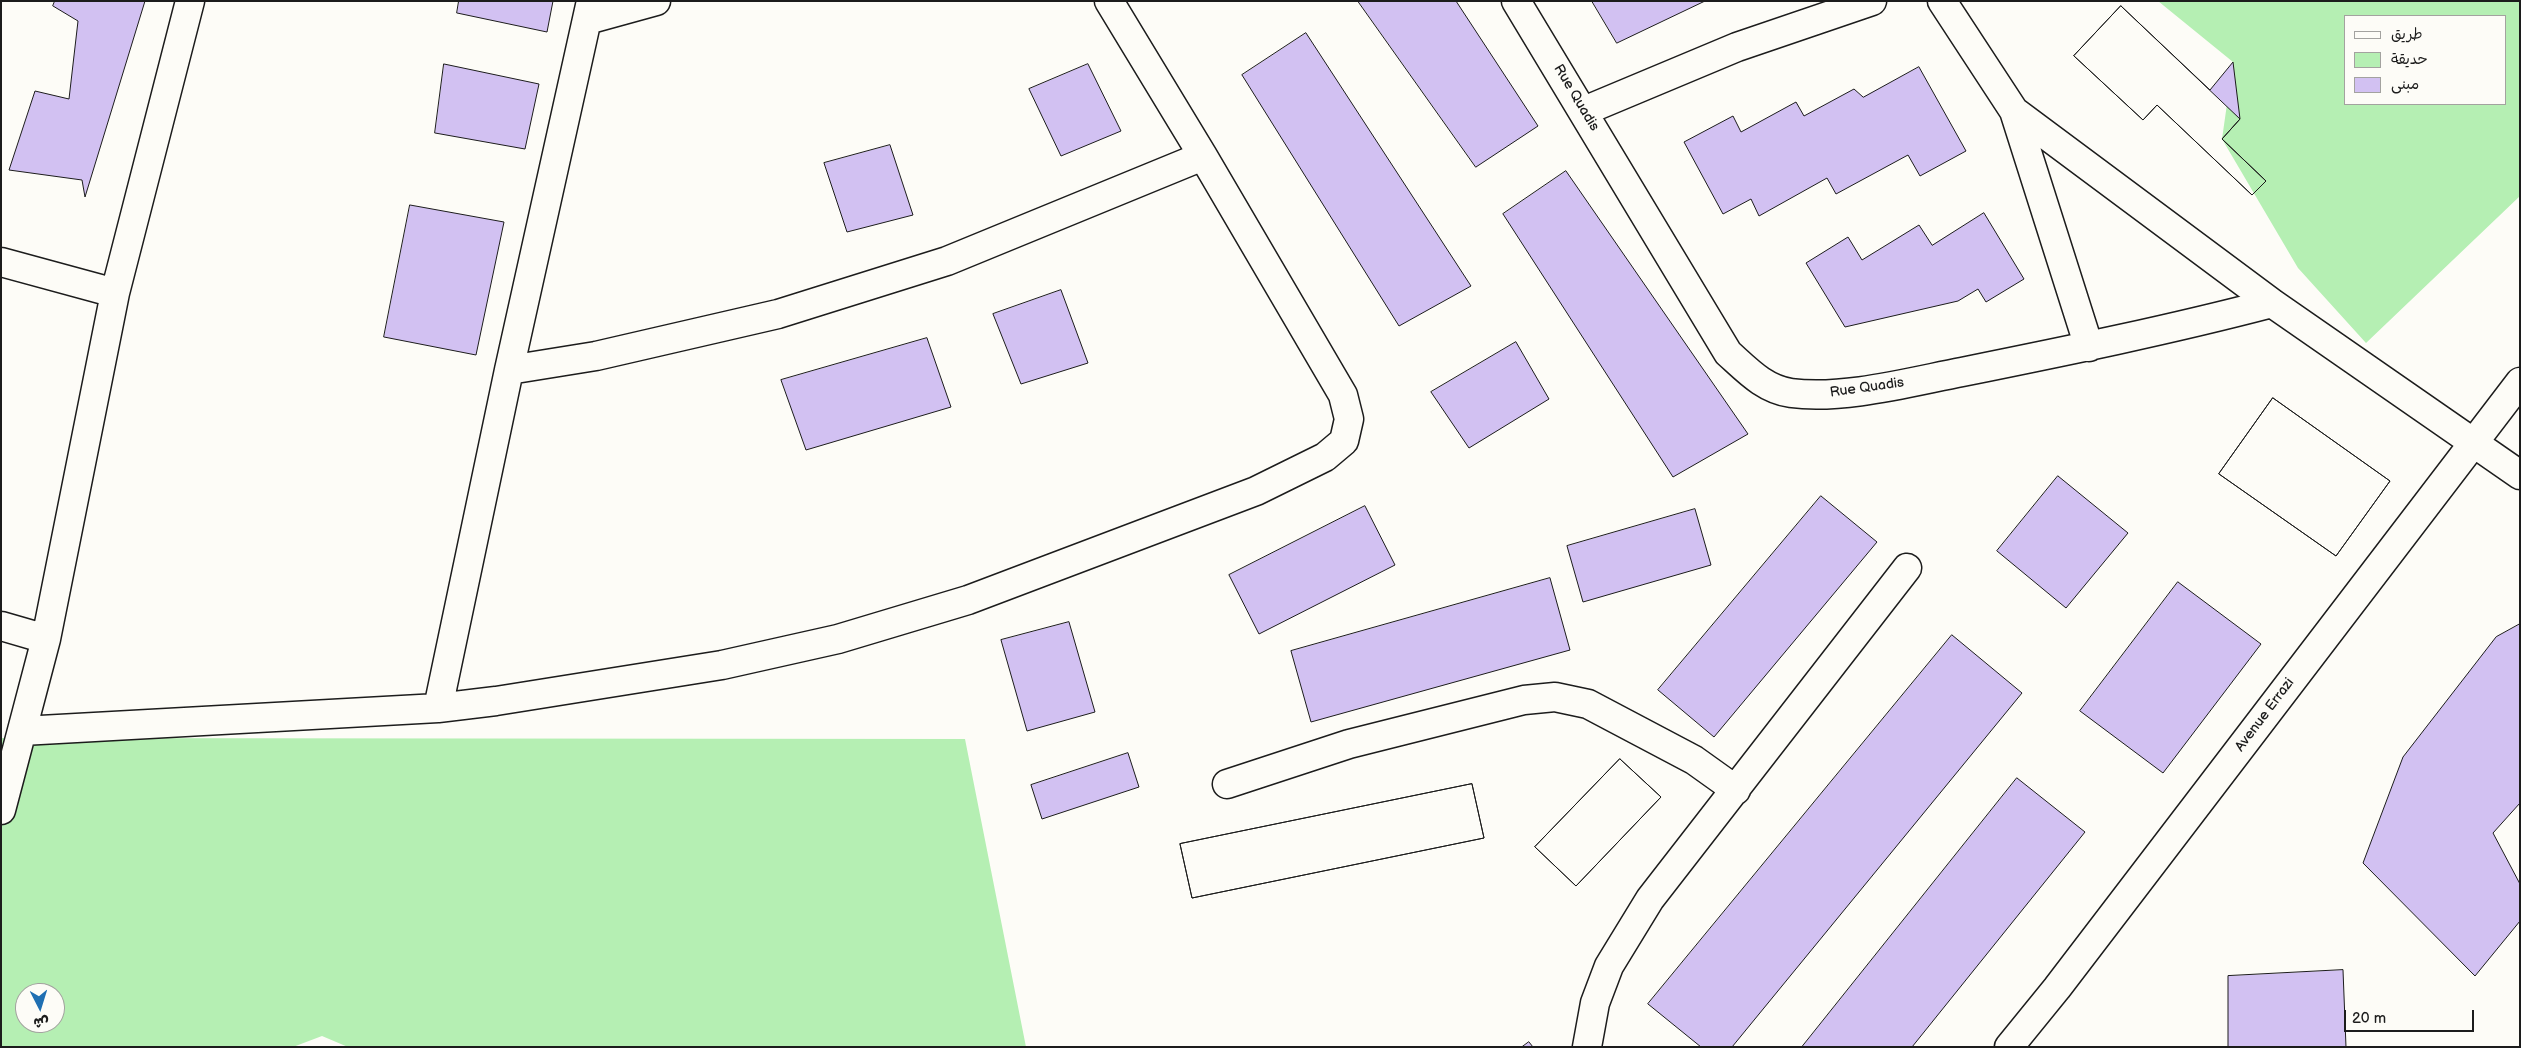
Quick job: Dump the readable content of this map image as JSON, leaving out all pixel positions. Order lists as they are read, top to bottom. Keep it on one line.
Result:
{"streets":{"street":["Rue Quadis","Avenue Errazi"]},"legend":["طريق","حديقة","مبنى"],"scale_bar":"20 m","north":"bottom"}
